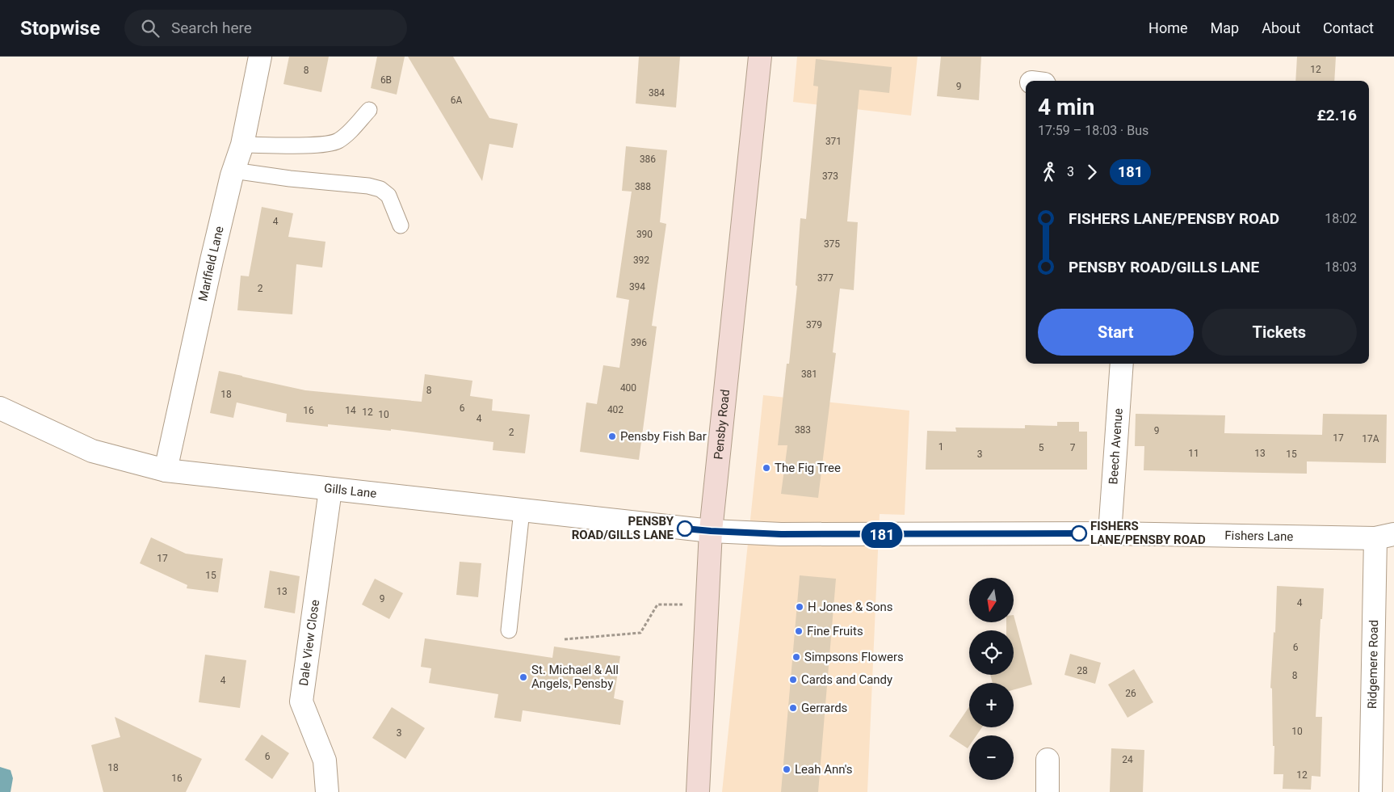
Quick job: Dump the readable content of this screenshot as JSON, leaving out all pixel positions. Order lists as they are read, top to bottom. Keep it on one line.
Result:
{"streets":{"main road":["Pensby Road"],"street":["Marlfield Lane","Beech Avenue","Gills Lane","Fishers Lane","Dale View Close","Ridgemere Road"]},"crossings":[["Marlfield Lane","Gills Lane"],["Pensby Road","Gills Lane"],["Pensby Road","Fishers Lane"],["Beech Avenue","Fishers Lane"],["Gills Lane","Fishers Lane"],["Gills Lane","Dale View Close"],["Fishers Lane","Ridgemere Road"]],"places":["Pensby Fish Bar","The Fig Tree","PENSBY ROAD/GILLS LANE","FISHERS LANE/PENSBY ROAD","H Jones & Sons","Fine Fruits","Simpsons Flowers","St. Michael & All Angels, Pensby","Cards and Candy","Gerrards","Leah Ann's"],"lines":["bus line 181"],"house_numbers":["12","8","6B","9","384","6A","371","386","373","388","4","390","375","392","377","394","2","379","396","381","400","8","18","6","402","16","14","12","10","4","383","9","2","17","17A","1","5","7","11","13","3","15","17","15","13","9","4","6","28","8","4","26","10","3","6","24","18","12","16"],"north":"bottom","page":{"header":"Stopwise","search":"Search here","nav":["Home","Map","About","Contact"],"on_map":"181","heading":["4 min","17:59 – 18:03 · Bus","£2.16"],"legs":["3","181"],"list":[{"name":"FISHERS LANE/PENSBY ROAD","value":"18:02"},{"name":"PENSBY ROAD/GILLS LANE","value":"18:03"}],"buttons":["Start","Tickets"],"map_buttons":["+","−"]}}
